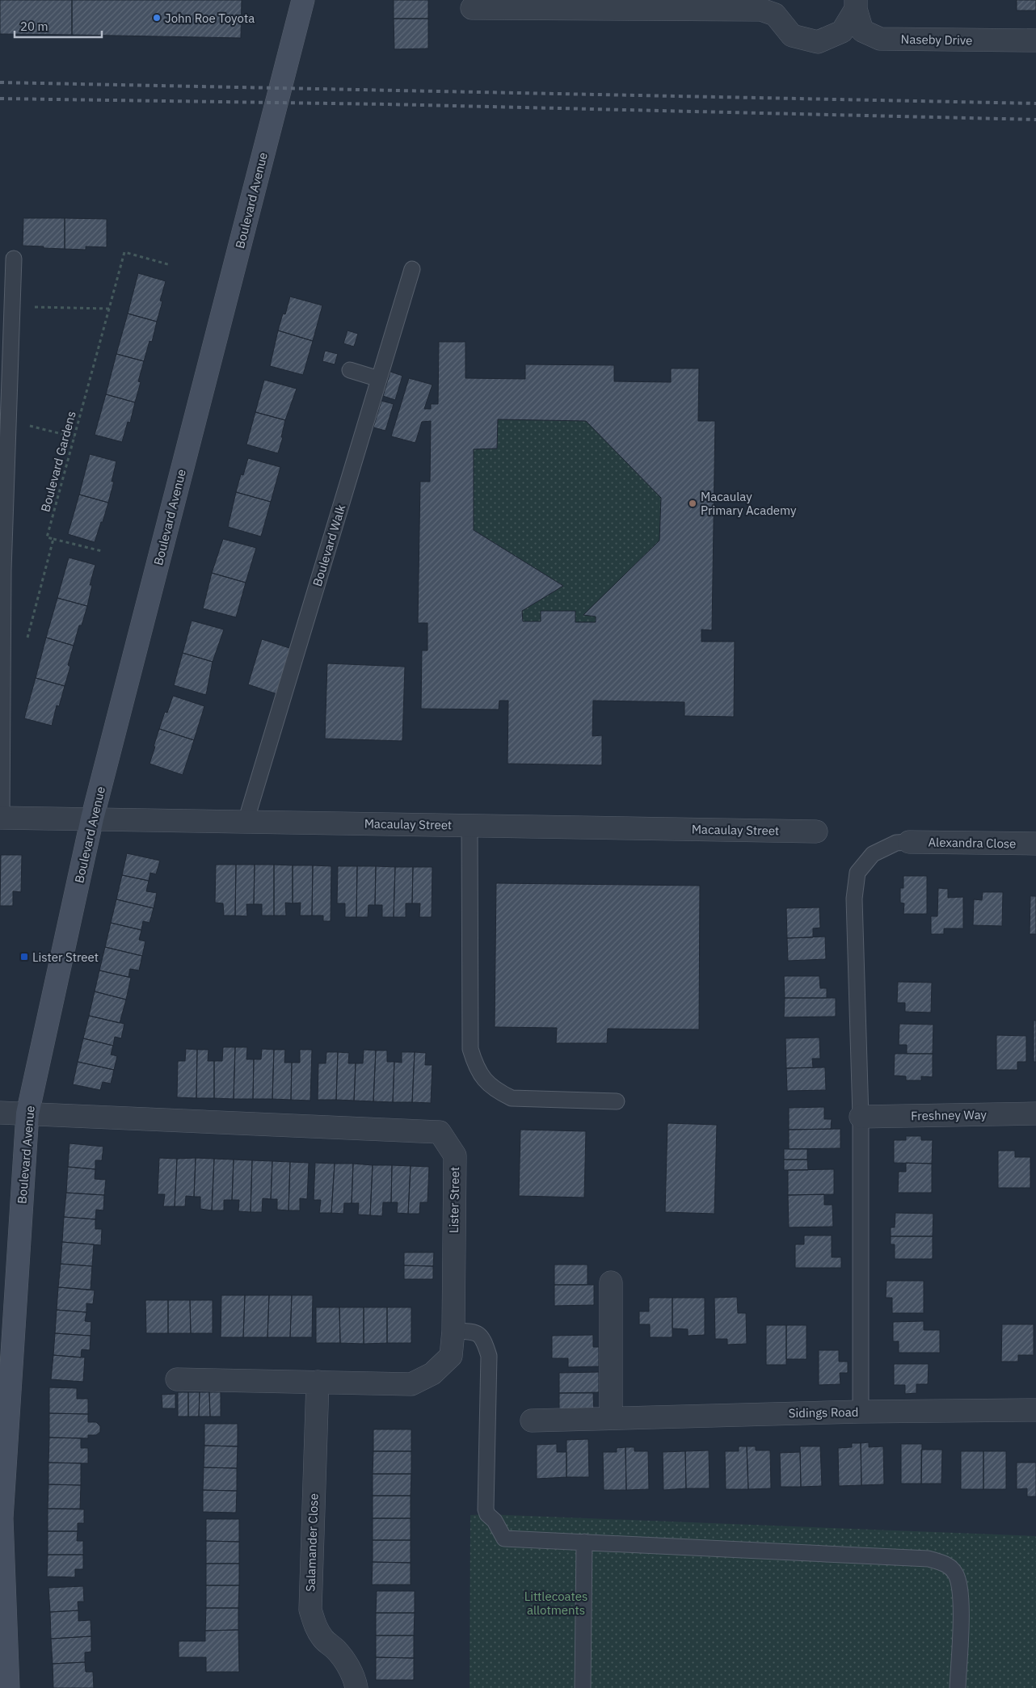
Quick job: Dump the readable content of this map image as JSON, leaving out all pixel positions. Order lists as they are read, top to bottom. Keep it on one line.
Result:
{"streets":{"street":["Naseby Drive","Boulevard Avenue","Macaulay Street","Alexandra Close","Freshney Way","Lister Street","Sidings Road","Salamander Close"],"lane":["Boulevard Walk"],"path":["Boulevard Gardens"]},"crossings":[["Boulevard Avenue","Macaulay Street"],["Boulevard Avenue","Lister Street"],["Boulevard Walk","Macaulay Street"],["Lister Street","Salamander Close"]],"parks":["Littlecoates allotments"],"places":{"other":["John Roe Toyota","Macaulay Primary Academy"],"transit":["Lister Street"]},"scale_bar":"20 m"}
